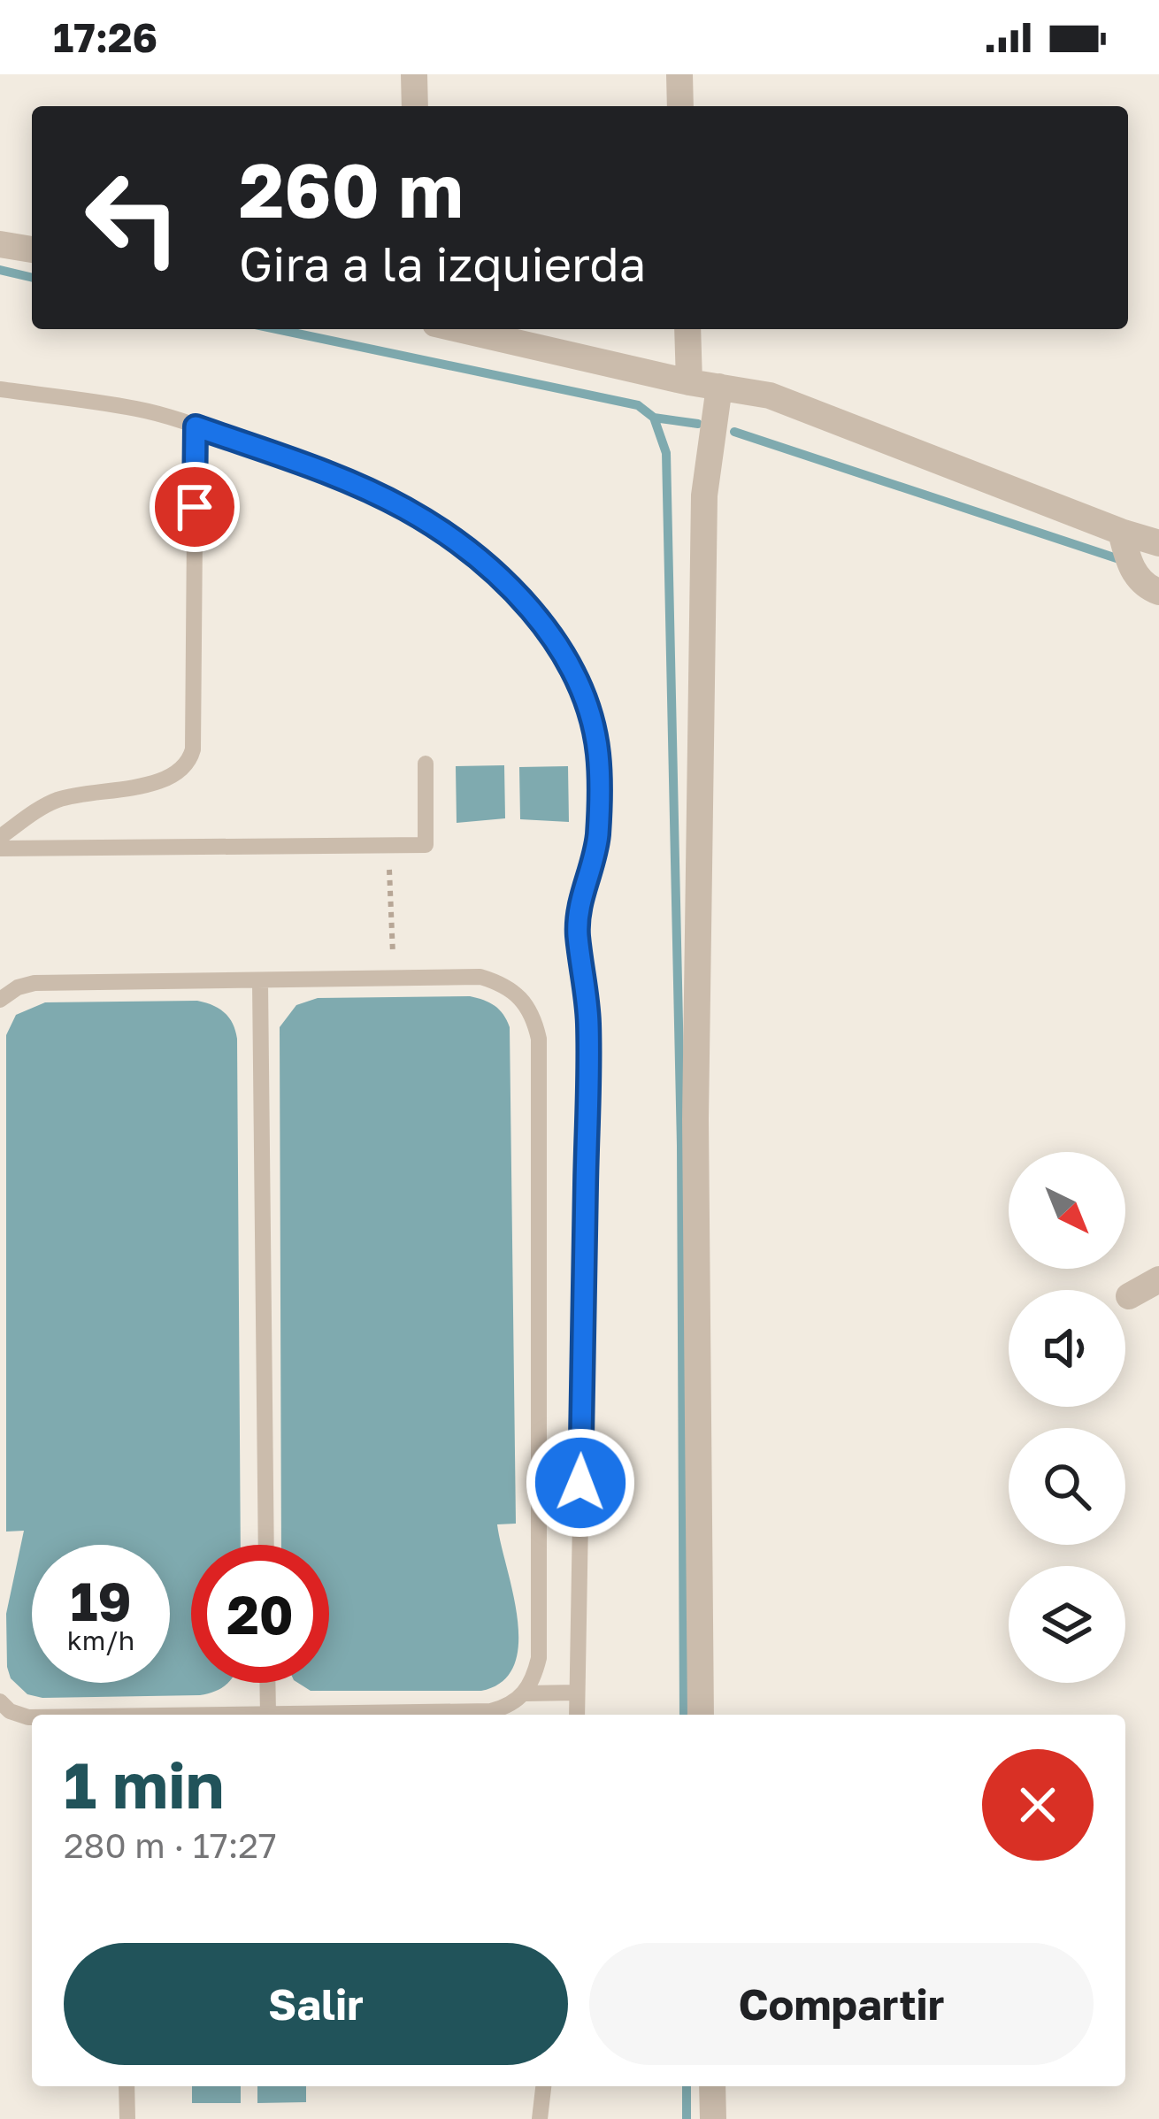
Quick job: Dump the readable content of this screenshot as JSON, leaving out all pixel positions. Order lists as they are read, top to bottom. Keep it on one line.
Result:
{"north":"bottom right","page":{"status":"17:26","turn":["260 m","Gira a la izquierda"],"speed":"19 km/h","limit":"20","heading":["1 min","280 m · 17:27"],"buttons":["Salir","Compartir"]}}
